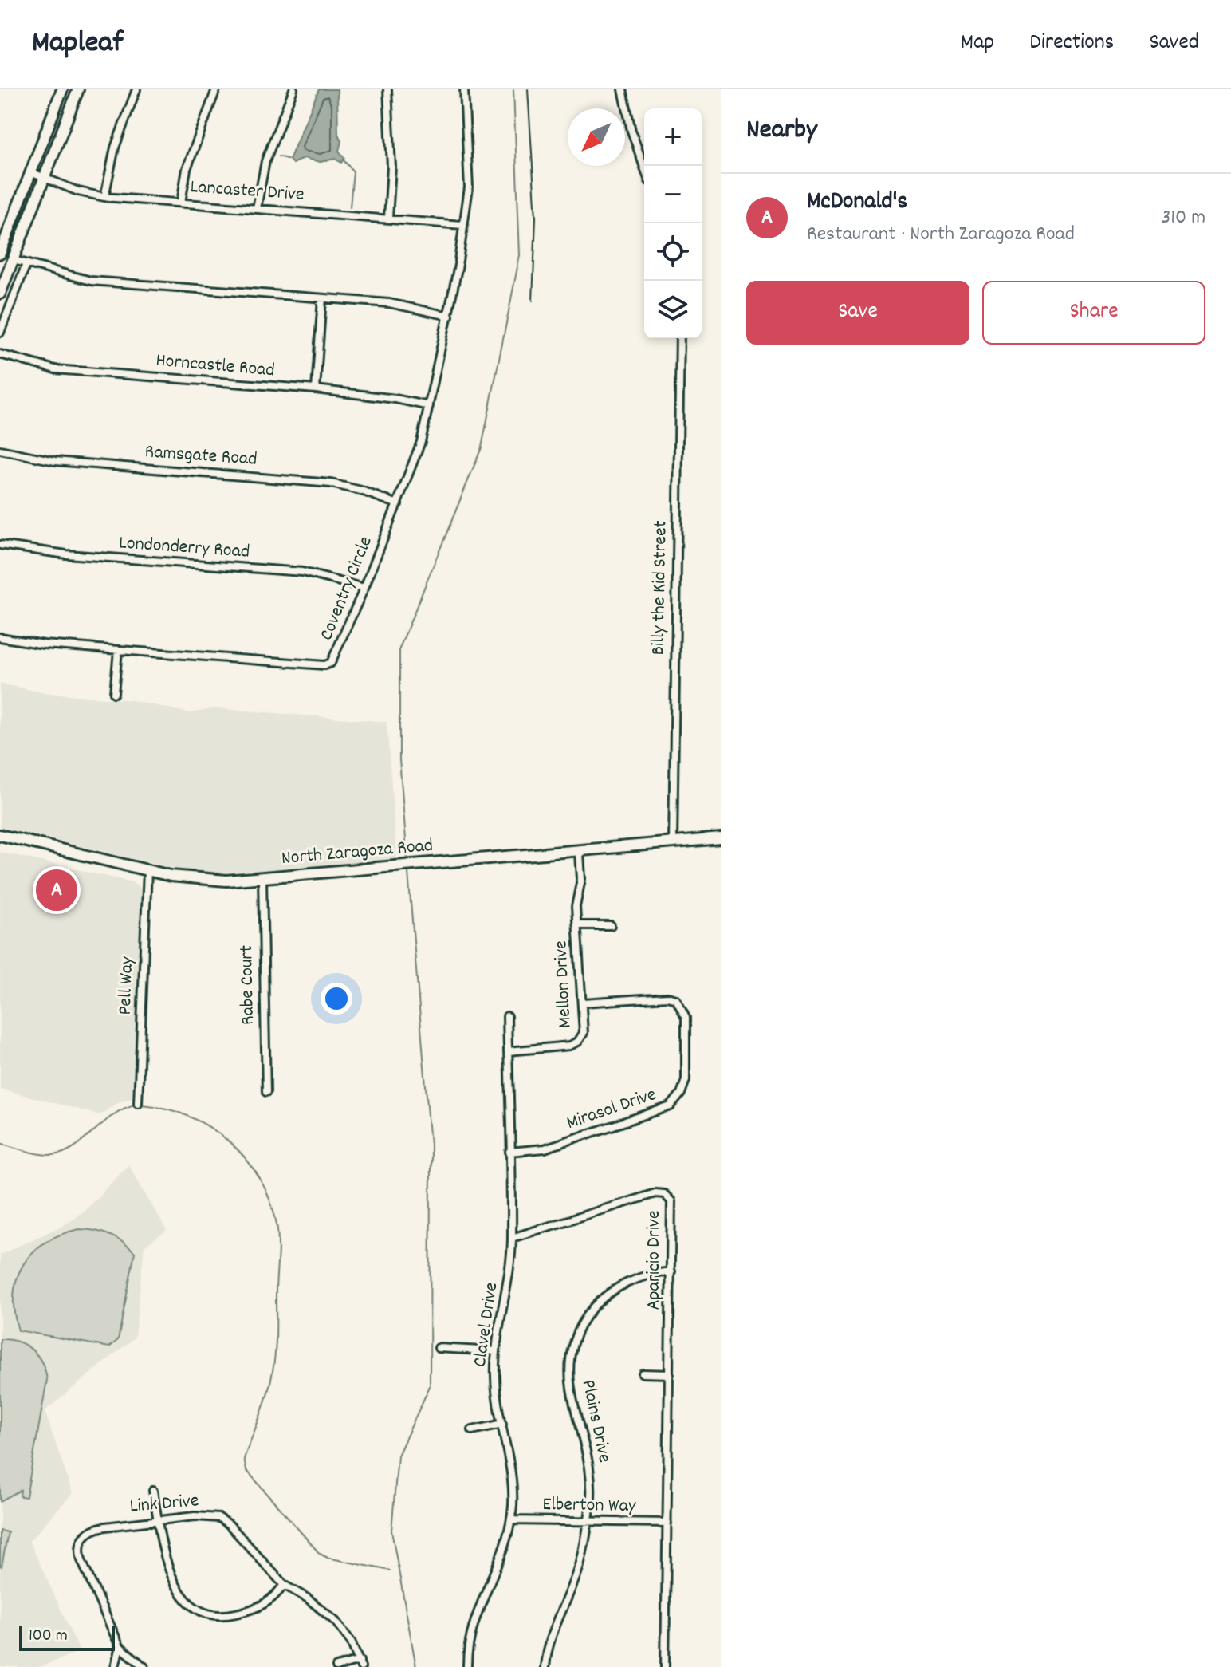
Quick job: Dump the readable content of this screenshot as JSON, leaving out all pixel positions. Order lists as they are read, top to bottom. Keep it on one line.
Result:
{"streets":{"main road":["North Zaragoza Road"],"street":["Lancaster Drive","Horncastle Road","Ramsgate Road","Londonderry Road","Billy the Kid Street","Coventry Circle","Mellon Drive","Rabe Court","Pell Way","Mirasol Drive","Aparicio Drive","Clavel Drive","Plains Drive","Link Drive","Elberton Way"]},"crossings":[["Lancaster Drive","Coventry Circle"],["Horncastle Road","Coventry Circle"],["Ramsgate Road","Coventry Circle"],["Londonderry Road","Coventry Circle"],["Billy the Kid Street","North Zaragoza Road"],["North Zaragoza Road","Mellon Drive"],["North Zaragoza Road","Rabe Court"],["North Zaragoza Road","Pell Way"],["Mellon Drive","Mirasol Drive"],["Mellon Drive","Clavel Drive"],["Mirasol Drive","Clavel Drive"],["Aparicio Drive","Clavel Drive"],["Aparicio Drive","Plains Drive"],["Aparicio Drive","Elberton Way"],["Clavel Drive","Elberton Way"],["Plains Drive","Elberton Way"]],"scale_bar":"100 m","north":"bottom left","page":{"header":"Mapleaf","nav":["Map","Directions","Saved"],"heading":"Nearby","map_buttons":["+","−"],"list":[{"mark":"A","name":"McDonald's","note":"Restaurant · North Zaragoza Road","value":"310 m"}],"buttons":["Save","Share"],"pins":"A","scale":"100 m"}}
